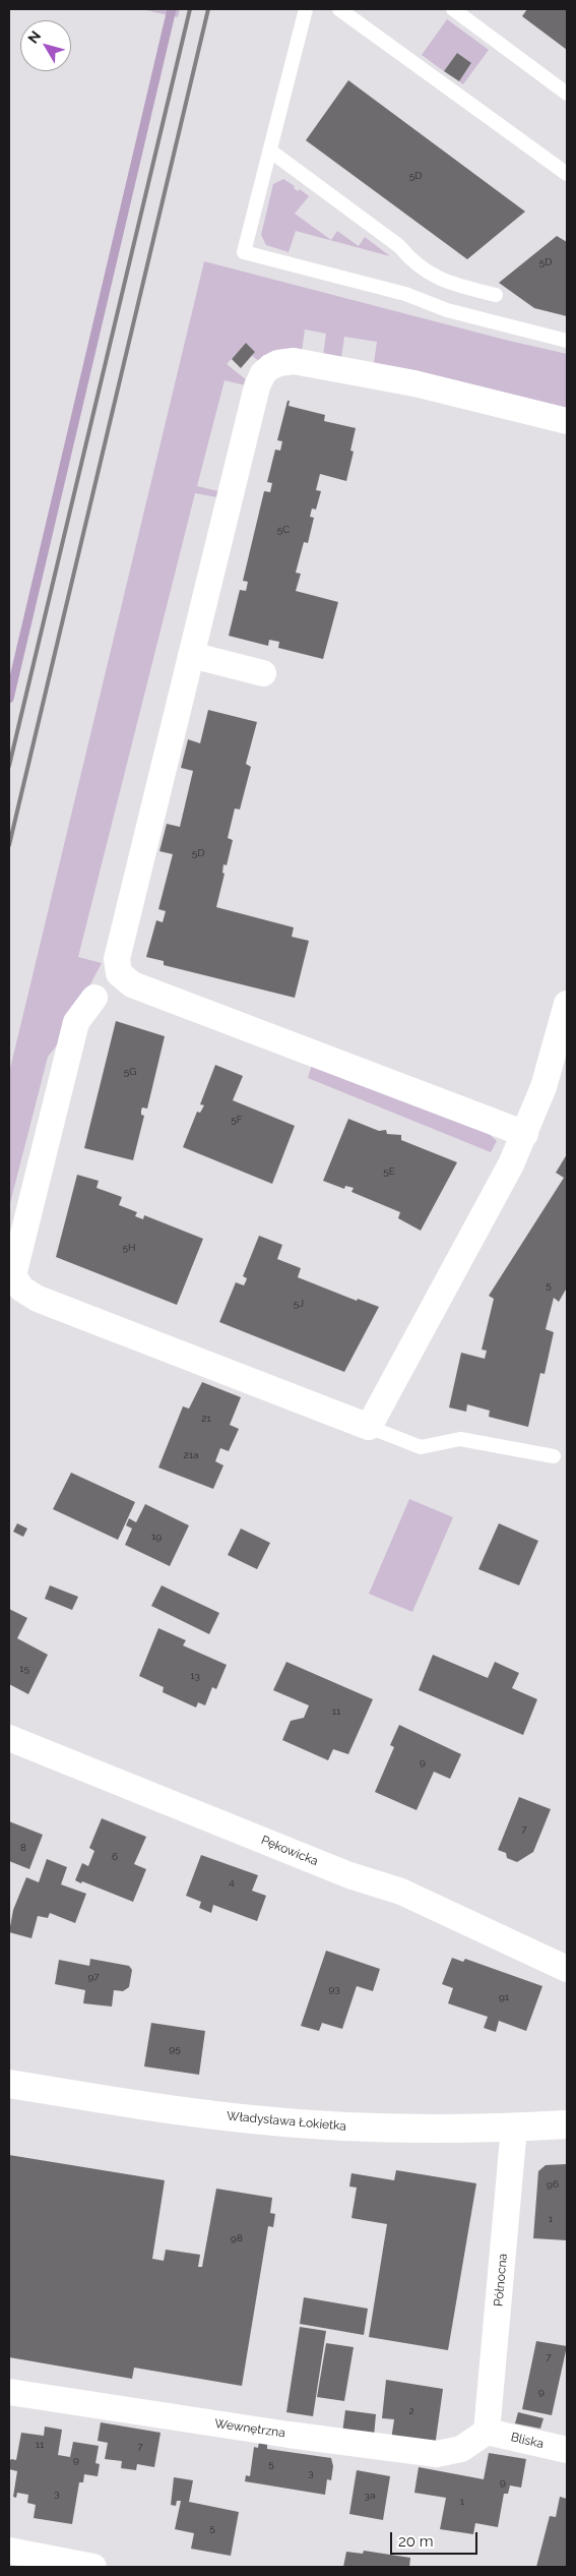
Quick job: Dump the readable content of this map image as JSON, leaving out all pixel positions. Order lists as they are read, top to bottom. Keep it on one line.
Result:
{"streets":{"street":["Pękowicka","Władysława Łokietka","Północna","Wewnętrzna","Bliska"]},"crossings":[["Władysława Łokietka","Północna"],["Północna","Wewnętrzna"],["Północna","Bliska"],["Wewnętrzna","Bliska"]],"house_numbers":["5D","5D","5C","5D","5G","5F","5E","5H","5","5J","21","21a","19","15","13","11","9","7","8","6","4","97","93","91","95","96","1","98","7","9","2","11","7","9","5","3","9","3","3a","1","5"],"scale_bar":"20 m","north":"top left"}
